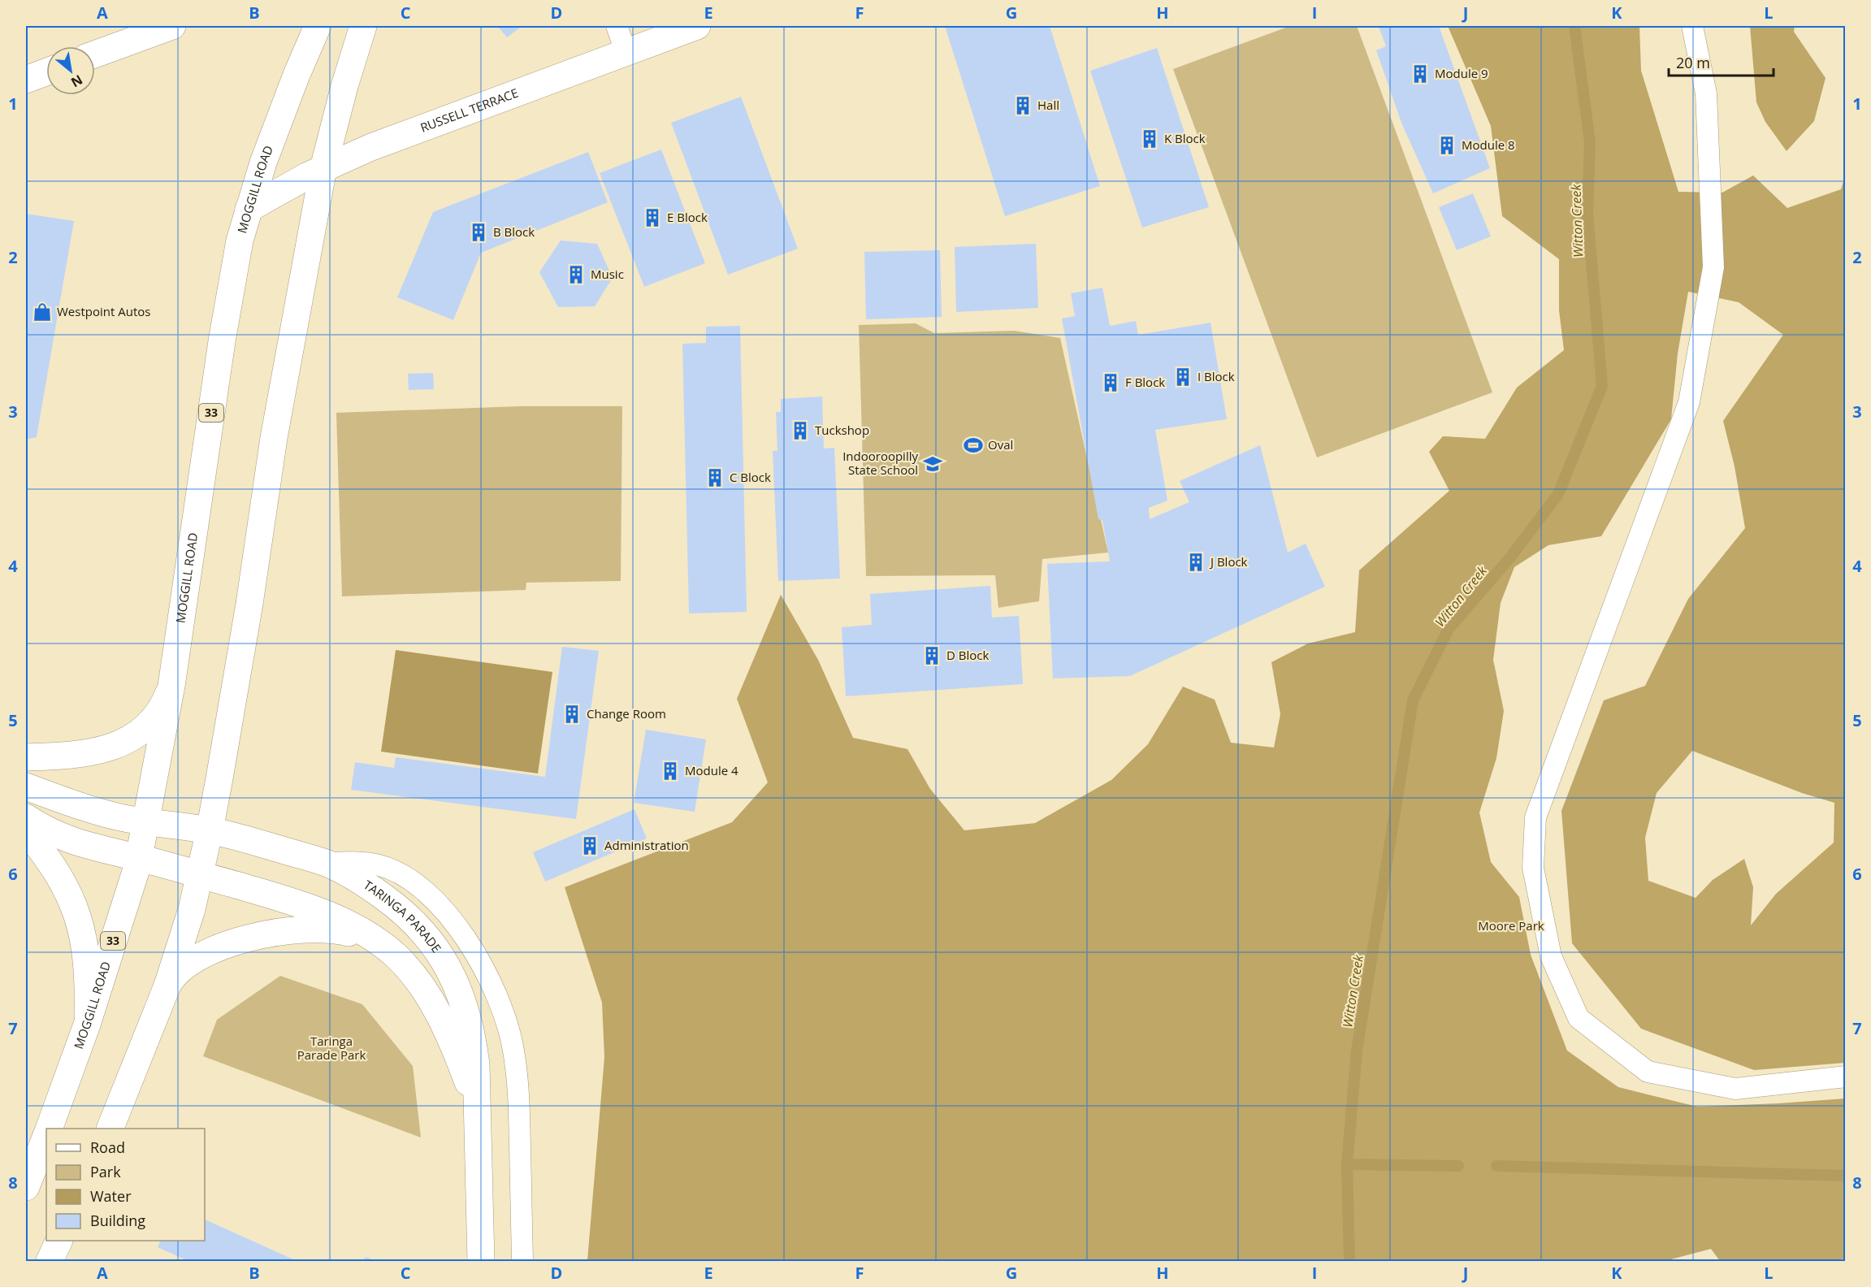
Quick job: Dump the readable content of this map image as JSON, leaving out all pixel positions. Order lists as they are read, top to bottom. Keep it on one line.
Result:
{"streets":{"main road":["RUSSELL TERRACE","MOGGILL ROAD","33","TARINGA PARADE"]},"crossings":[["RUSSELL TERRACE","MOGGILL ROAD"],["MOGGILL ROAD","TARINGA PARADE"]],"water":["Witton Creek"],"parks":["Moore Park","Taringa Parade Park"],"places":{"building":["Module 9","Hall","K Block","Module 8","E Block","B Block","Music","I Block","F Block","Tuckshop","C Block","J Block","D Block","Change Room","Module 4","Administration"],"shop":["Westpoint Autos"],"sports":["Oval"],"school or university":["Indooroopilly State School"]},"legend":["Road","Park","Water","Building"],"scale_bar":"20 m","north":"bottom right","grid":{"columns":["A","B","C","D","E","F","G","H","I","J","K","L"],"rows":["1","2","3","4","5","6","7","8"]}}
